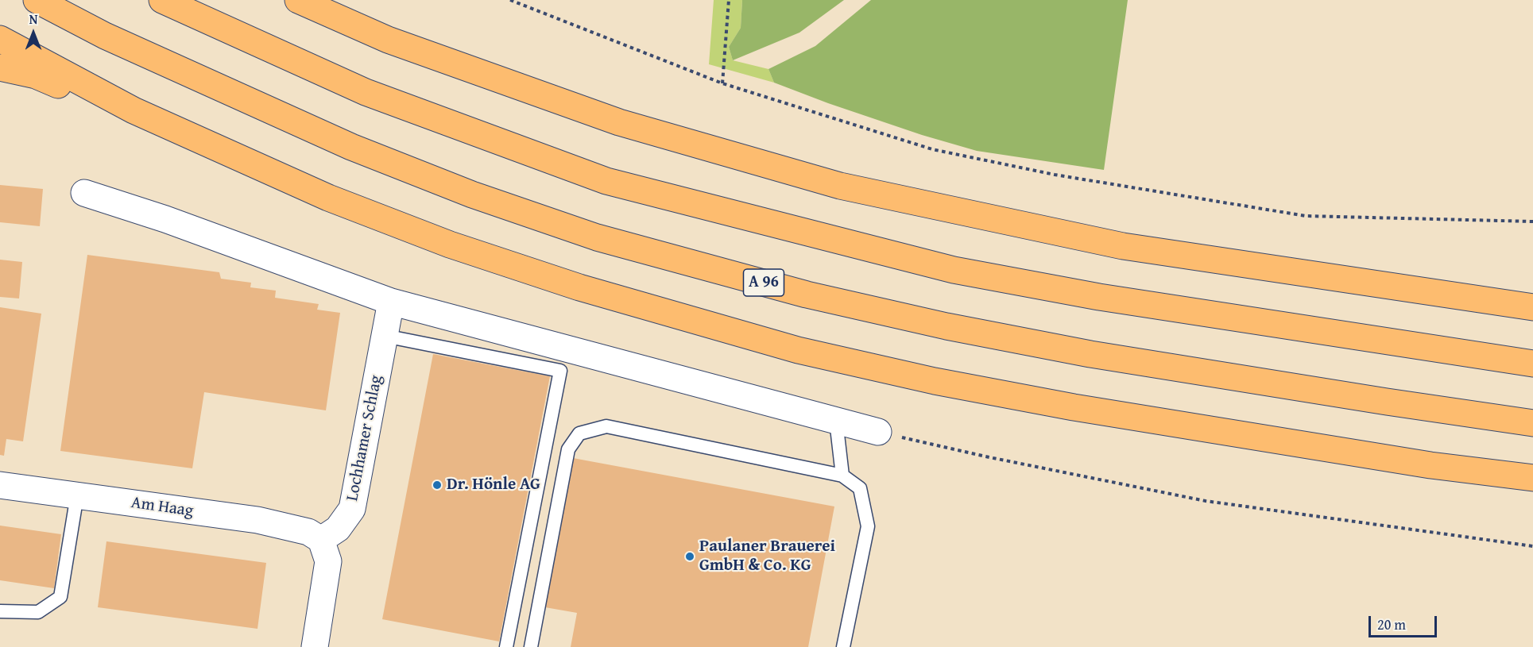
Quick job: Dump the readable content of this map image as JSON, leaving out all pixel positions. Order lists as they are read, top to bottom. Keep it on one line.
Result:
{"streets":{"highway":["A 96"],"street":["Lochhamer Schlag","Am Haag"]},"crossings":[["Lochhamer Schlag","Am Haag"]],"places":["Dr. Hönle AG","Paulaner Brauerei GmbH & Co. KG"],"scale_bar":"20 m","north":"top"}
